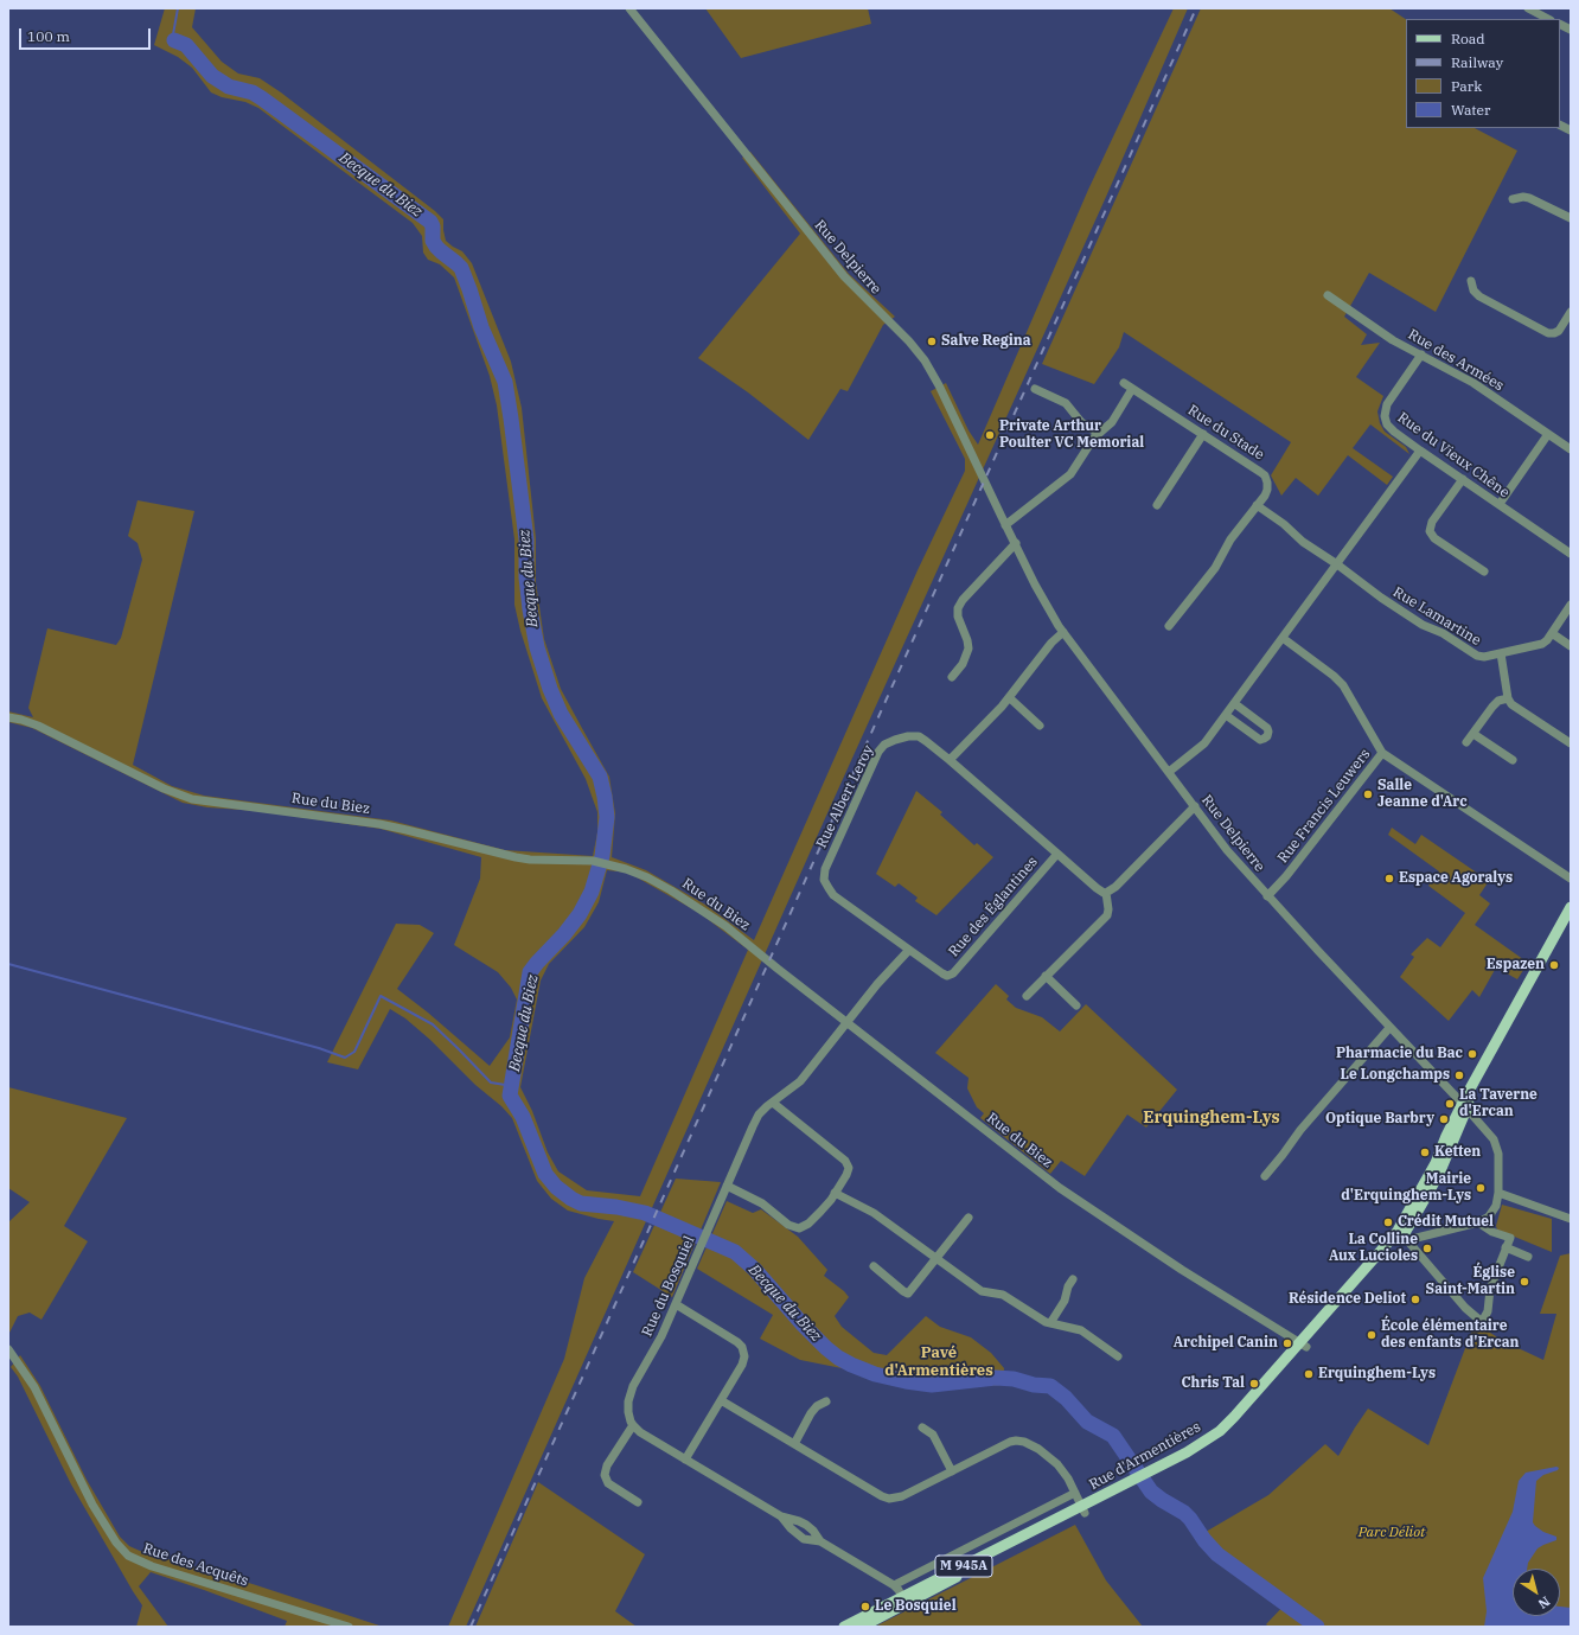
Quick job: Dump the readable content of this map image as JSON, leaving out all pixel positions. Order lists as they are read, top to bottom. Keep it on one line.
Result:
{"streets":{"main road":["Rue d'Armentières","M 945A"],"street":["Rue Delpierre","Rue des Armées","Rue du Stade","Rue du Vieux Chêne","Rue Lamartine","Rue Albert Leroy","Rue du Biez","Rue Francis Leuwers","Rue des Églantines","Rue du Bosquiel","Rue des Acquêts"]},"crossings":[["Rue Delpierre","Rue Francis Leuwers"],["Rue Delpierre","M 945A"],["Rue des Armées","Rue du Vieux Chêne"],["Rue Albert Leroy","Rue des Églantines"],["Rue du Biez","Rue du Bosquiel"],["Rue du Biez","Rue d'Armentières"],["Rue d'Armentières","M 945A"]],"districts":["Erquinghem-Lys","Pavé d'Armentières"],"water":["Becque du Biez"],"parks":["Parc Déliot"],"places":["Salve Regina","Private Arthur Poulter VC Memorial","Salle Jeanne d'Arc","Espace Agoralys","Espazen","Pharmacie du Bac","Le Longchamps","La Taverne d'Ercan","Optique Barbry","Ketten","Mairie d'Erquinghem-Lys","Crédit Mutuel","La Colline Aux Lucioles","Église Saint-Martin","Résidence Deliot","École élémentaire des enfants d'Ercan","Archipel Canin","Erquinghem-Lys","Chris Tal","Le Bosquiel"],"legend":["Road","Railway","Park","Water"],"scale_bar":"100 m","north":"bottom right"}
